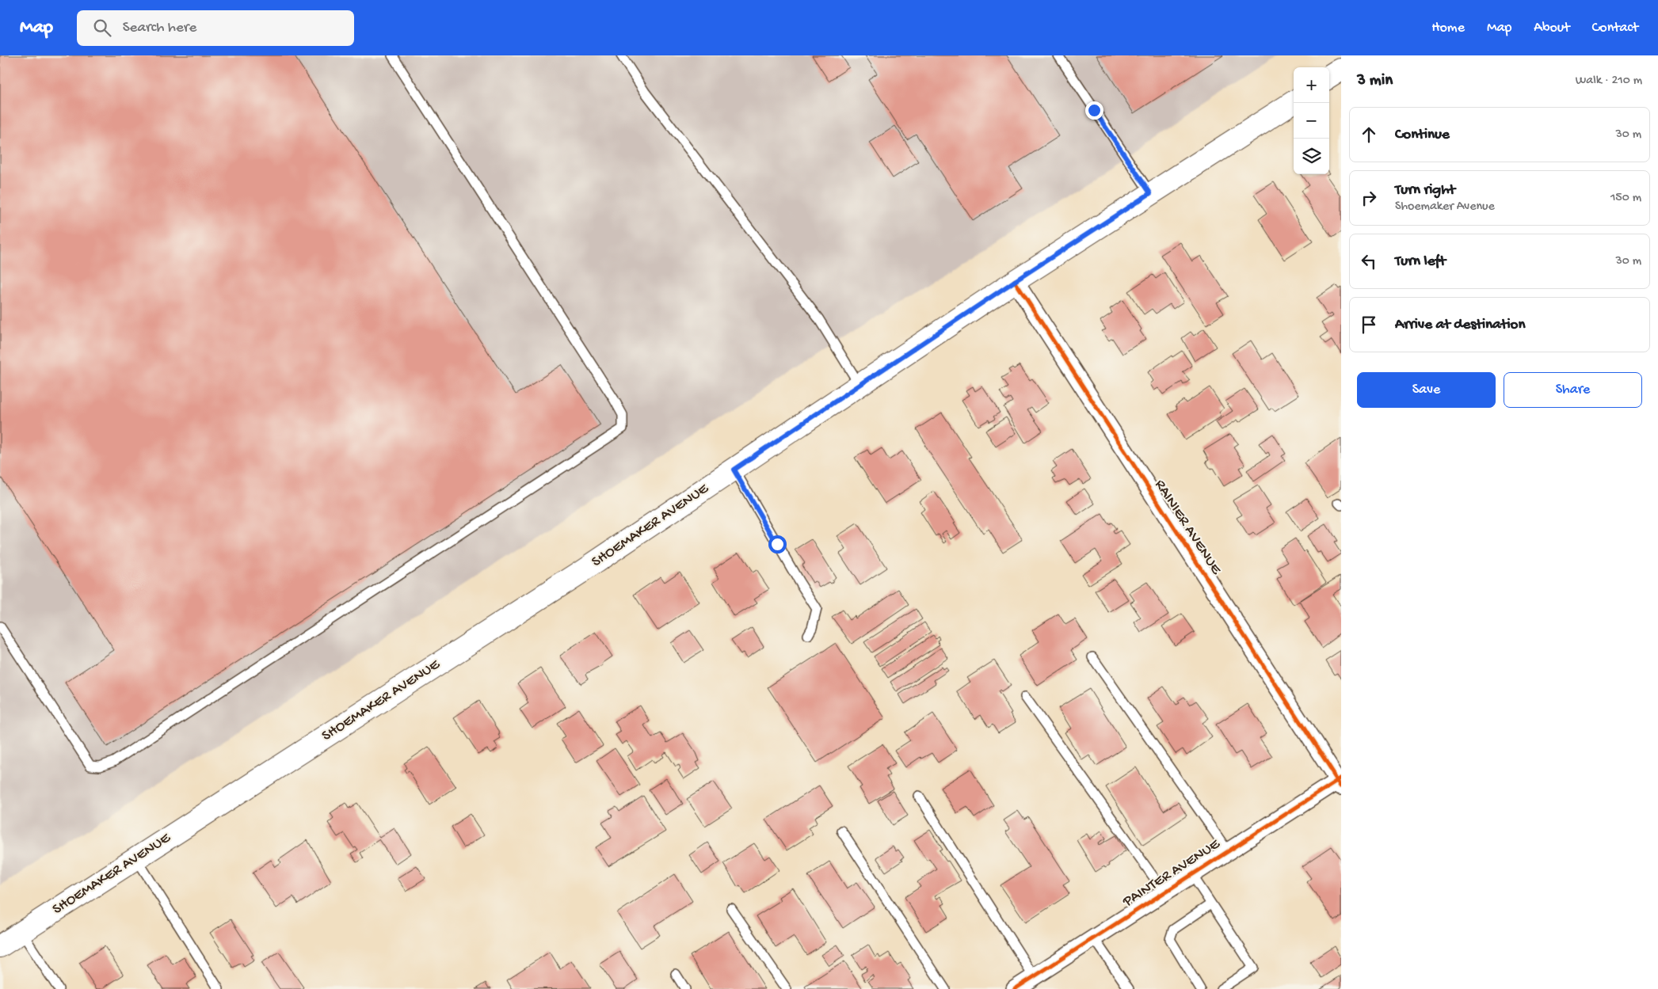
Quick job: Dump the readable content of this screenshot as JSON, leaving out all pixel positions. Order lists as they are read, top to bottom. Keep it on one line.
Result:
{"streets":{"main road":["SHOEMAKER AVENUE"],"street":["RAINIER AVENUE","PAINTER AVENUE"]},"crossings":[["SHOEMAKER AVENUE","RAINIER AVENUE"],["RAINIER AVENUE","PAINTER AVENUE"]],"page":{"header":"Map","search":"Search here","nav":["Home","Map","About","Contact"],"heading":["3 min","Walk · 210 m"],"map_buttons":["+","−"],"list":[["Continue","30 m"],["Turn right","Shoemaker Avenue","150 m"],["Turn left","30 m"],"Arrive at destination"],"buttons":["Save","Share"]}}
